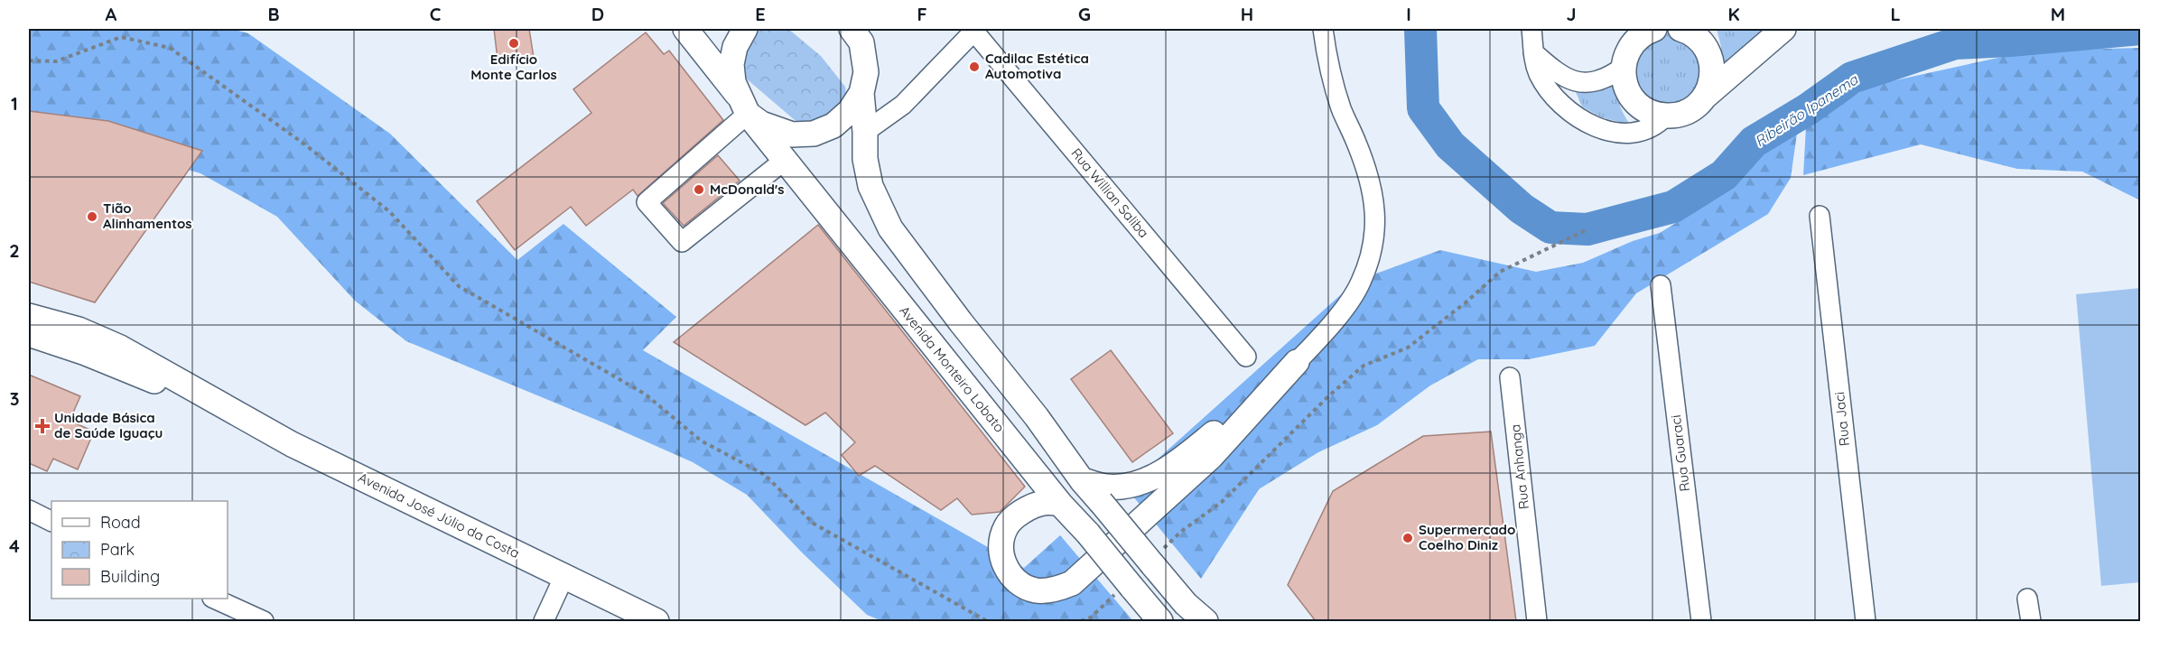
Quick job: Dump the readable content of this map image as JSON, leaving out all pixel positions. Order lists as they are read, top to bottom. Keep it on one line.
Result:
{"streets":{"main road":["Avenida Monteiro Lobato","Avenida José Júlio da Costa"],"street":["Rua Willian Saliba","Rua Jaci","Rua Guaraci","Rua Anhanga"]},"water":["Ribeirão Ipanema"],"places":{"other":["Edifício Monte Carlos","Cadilac Estética Automotiva","McDonald's","Tião Alinhamentos","Supermercado Coelho Diniz"],"health":["Unidade Básica de Saúde Iguaçu"]},"legend":["Road","Park","Building"],"grid":{"columns":["A","B","C","D","E","F","G","H","I","J","K","L","M"],"rows":["1","2","3","4"]}}
